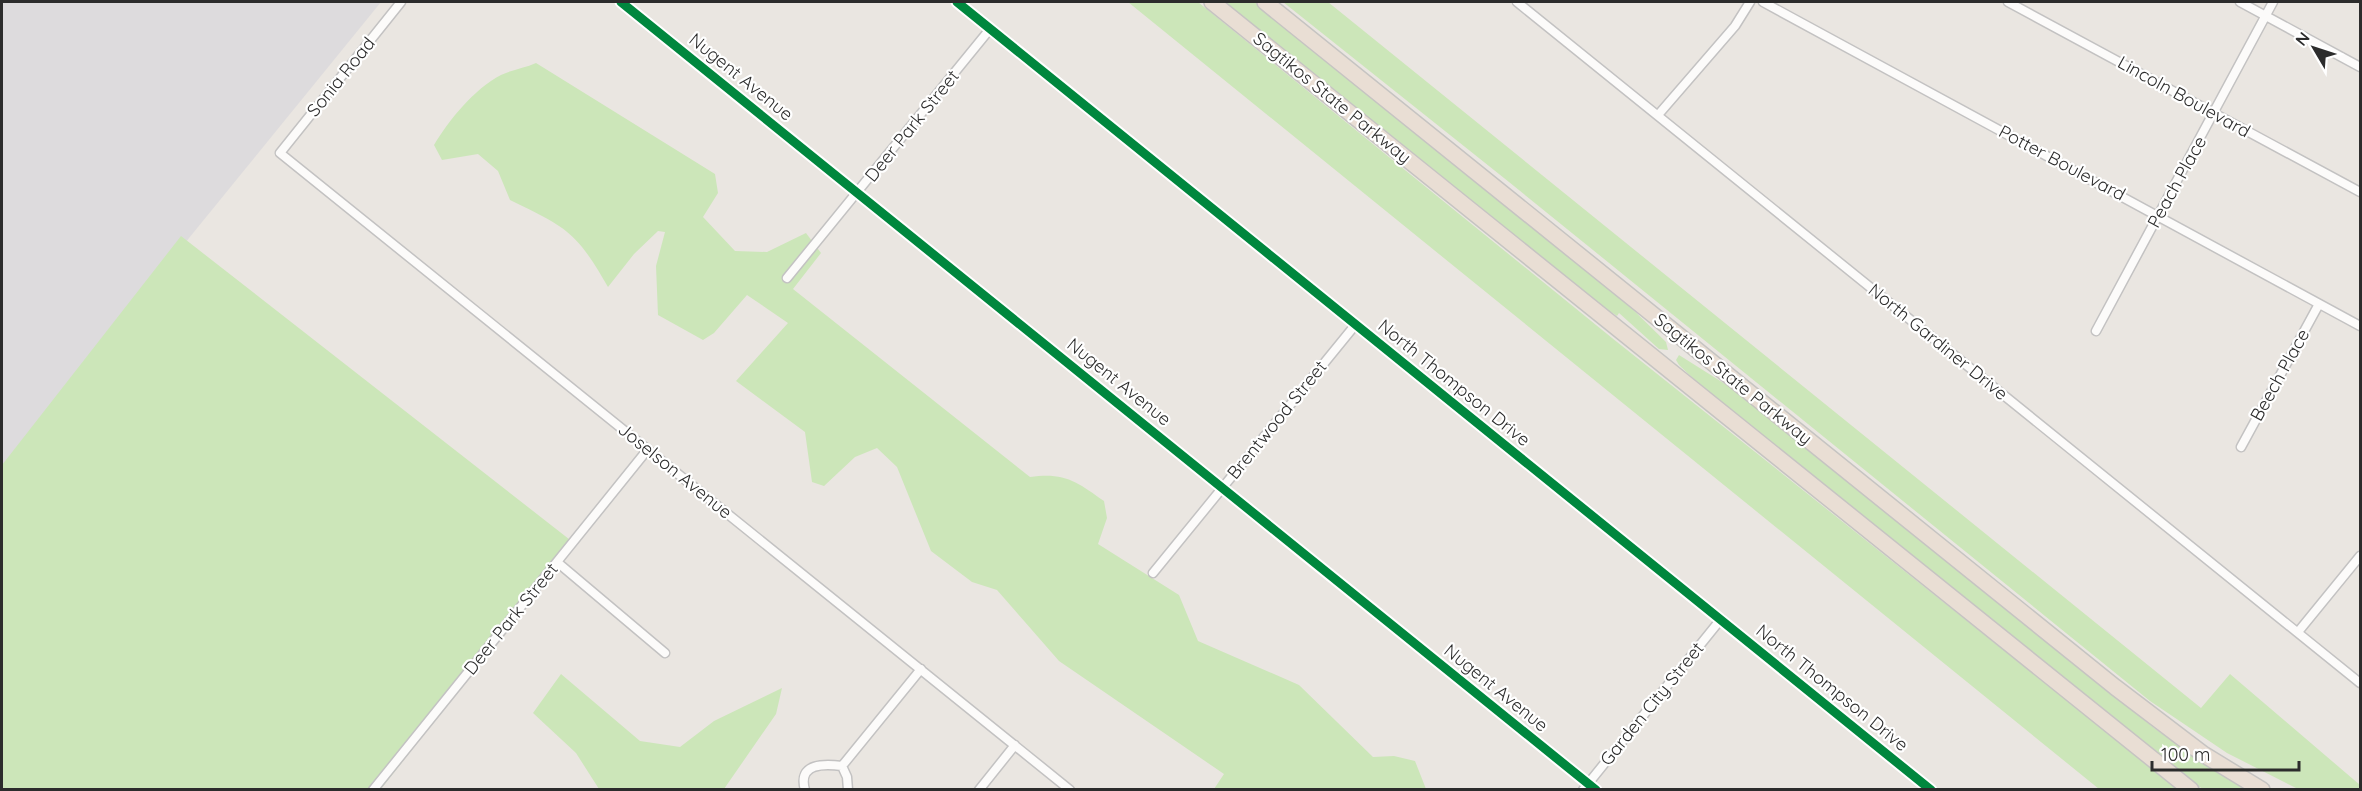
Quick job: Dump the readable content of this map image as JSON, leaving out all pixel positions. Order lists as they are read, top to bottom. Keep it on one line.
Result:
{"streets":{"highway":["Sagtikos State Parkway"],"street":["Sonia Road","Nugent Avenue","Lincoln Boulevard","Deer Park Street","Potter Boulevard","Peach Place","North Gardiner Drive","Beech Place","North Thompson Drive","Brentwood Street","Joselson Avenue","Garden City Street"]},"crossings":[["Sonia Road","Joselson Avenue"],["Nugent Avenue","Deer Park Street"],["Nugent Avenue","Brentwood Street"],["Nugent Avenue","Garden City Street"],["Lincoln Boulevard","Peach Place"],["Deer Park Street","North Thompson Drive"],["Deer Park Street","Joselson Avenue"],["Potter Boulevard","Peach Place"],["Potter Boulevard","Beech Place"],["North Thompson Drive","Brentwood Street"],["North Thompson Drive","Garden City Street"]],"scale_bar":"100 m","north":"top left"}
